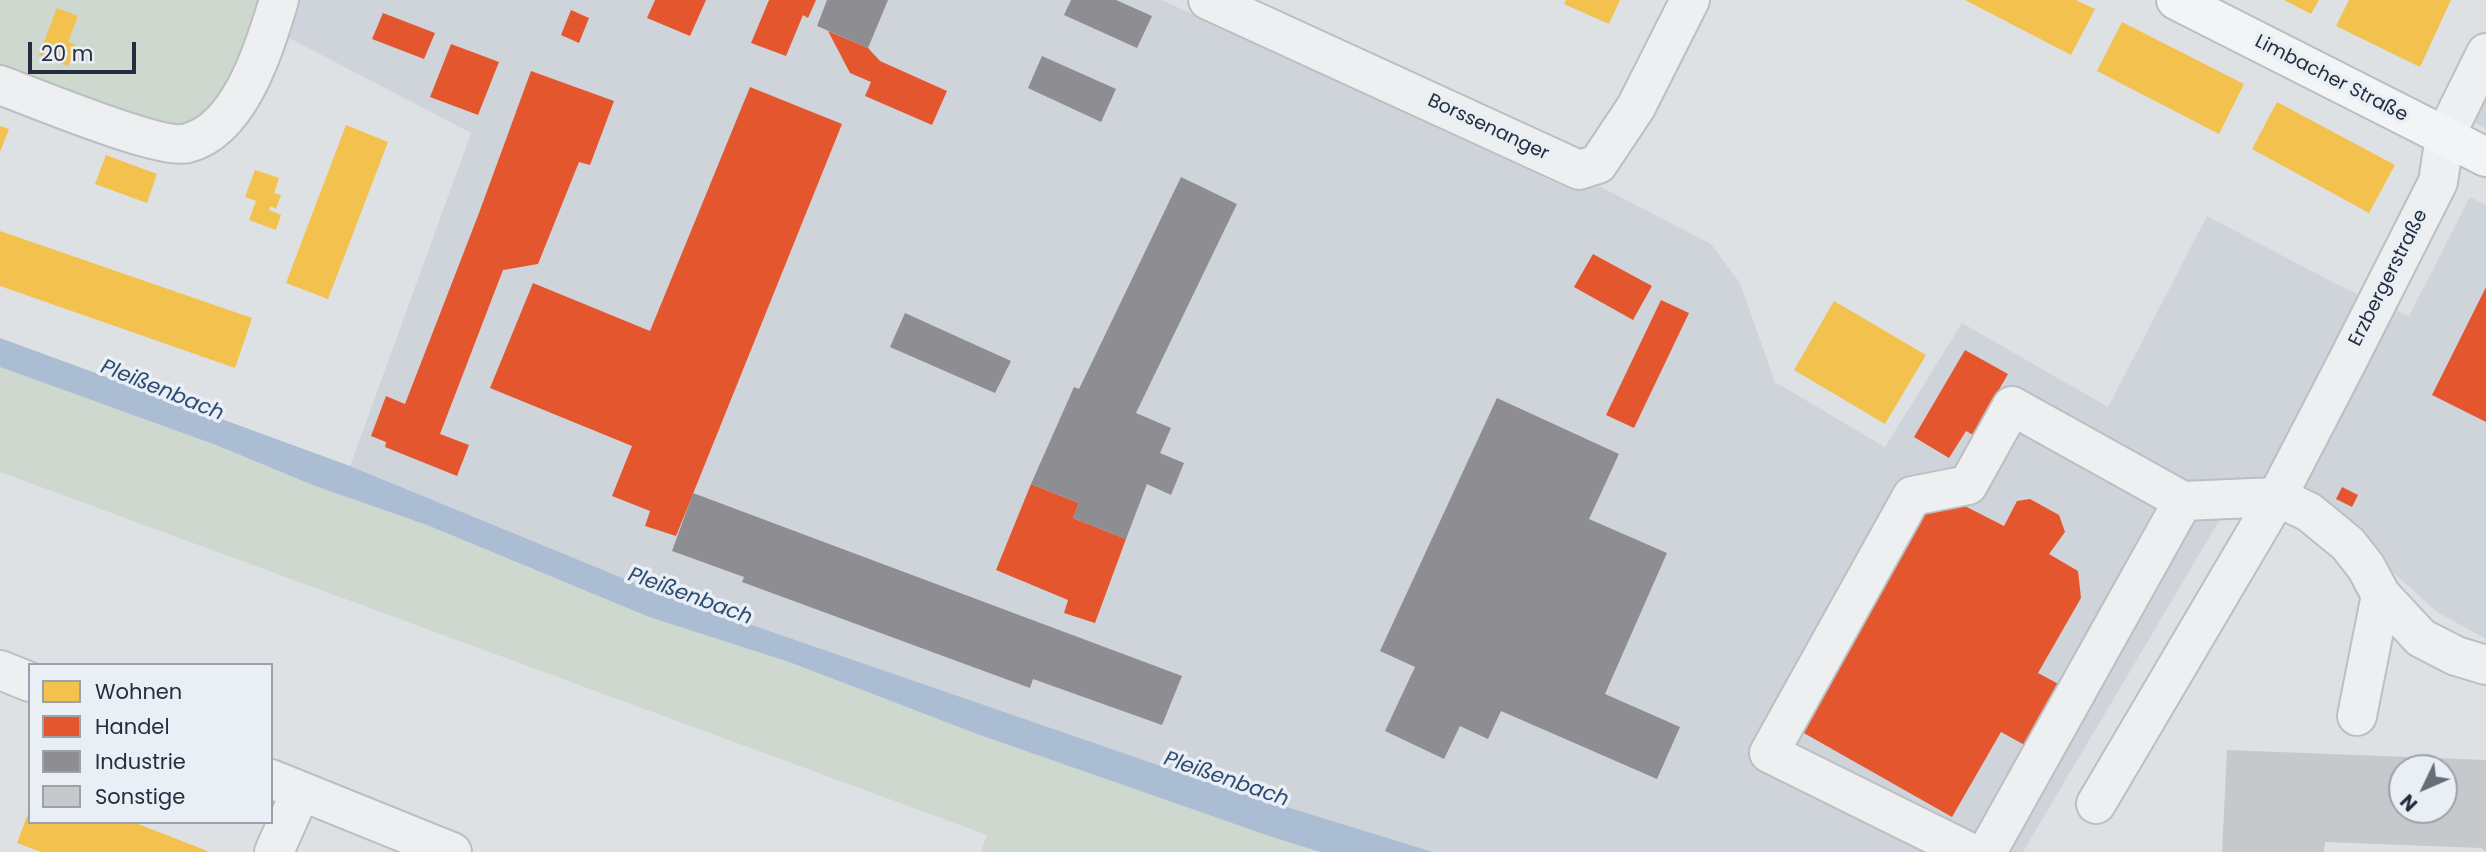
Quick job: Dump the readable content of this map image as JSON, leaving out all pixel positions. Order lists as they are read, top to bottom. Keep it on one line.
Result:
{"streets":{"main road":["Limbacher Straße"],"street":["Borssenanger","Erzbergerstraße"]},"crossings":[["Limbacher Straße","Erzbergerstraße"]],"water":["Pleißenbach"],"legend":["Wohnen","Handel","Industrie","Sonstige"],"scale_bar":"20 m","north":"bottom left"}
